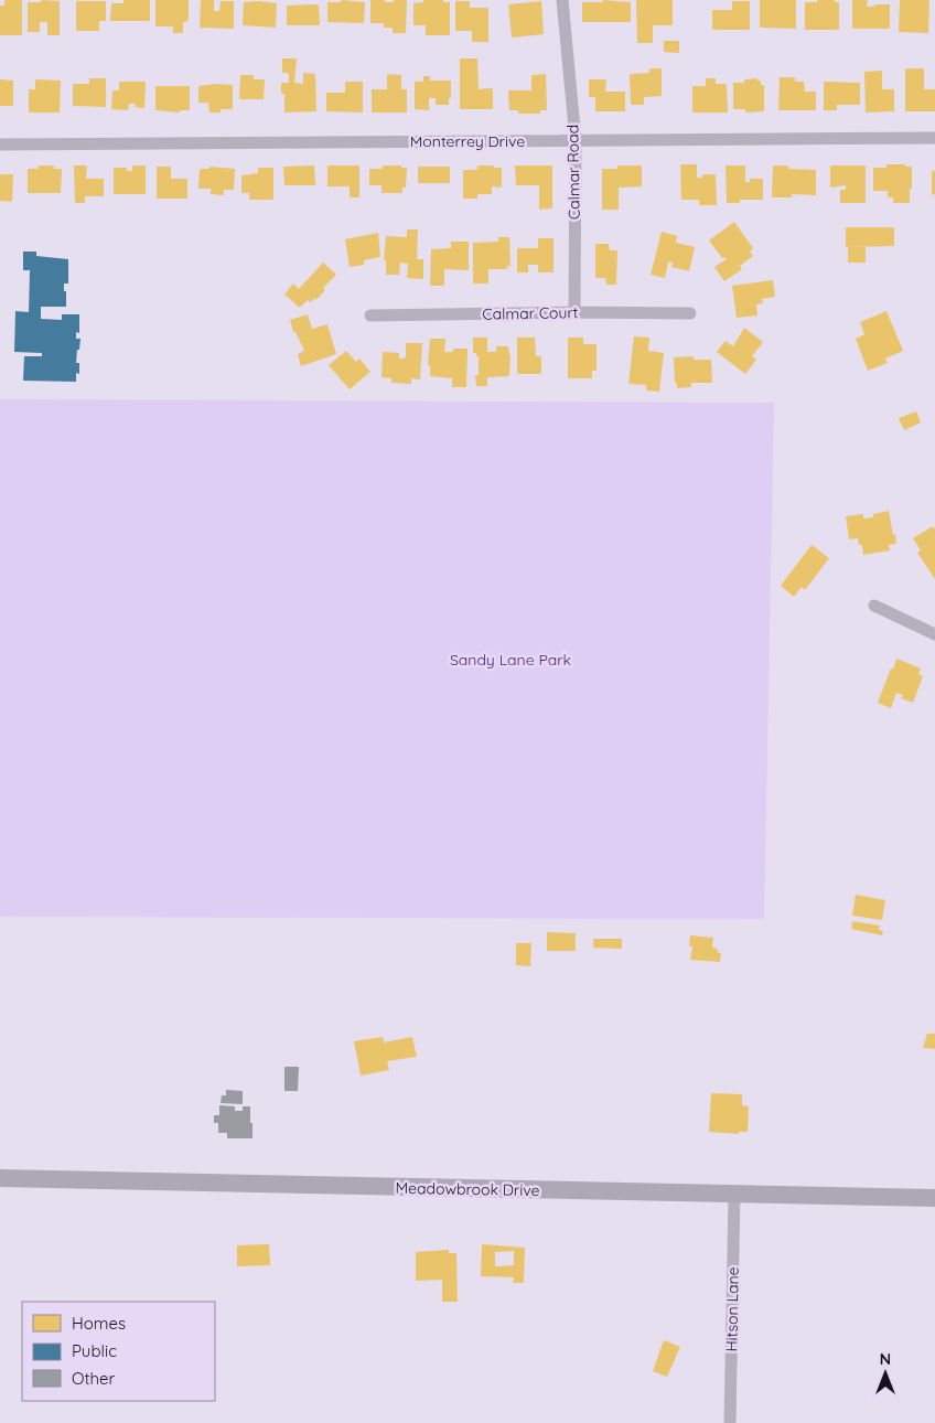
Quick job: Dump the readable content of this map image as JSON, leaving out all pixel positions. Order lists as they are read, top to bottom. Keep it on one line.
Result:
{"streets":{"main road":["Meadowbrook Drive"],"street":["Monterrey Drive","Calmar Road","Calmar Court","Hitson Lane"]},"crossings":[["Monterrey Drive","Calmar Road"],["Calmar Road","Calmar Court"],["Meadowbrook Drive","Hitson Lane"]],"parks":["Sandy Lane Park"],"legend":["Homes","Public","Other"],"north":"top"}
